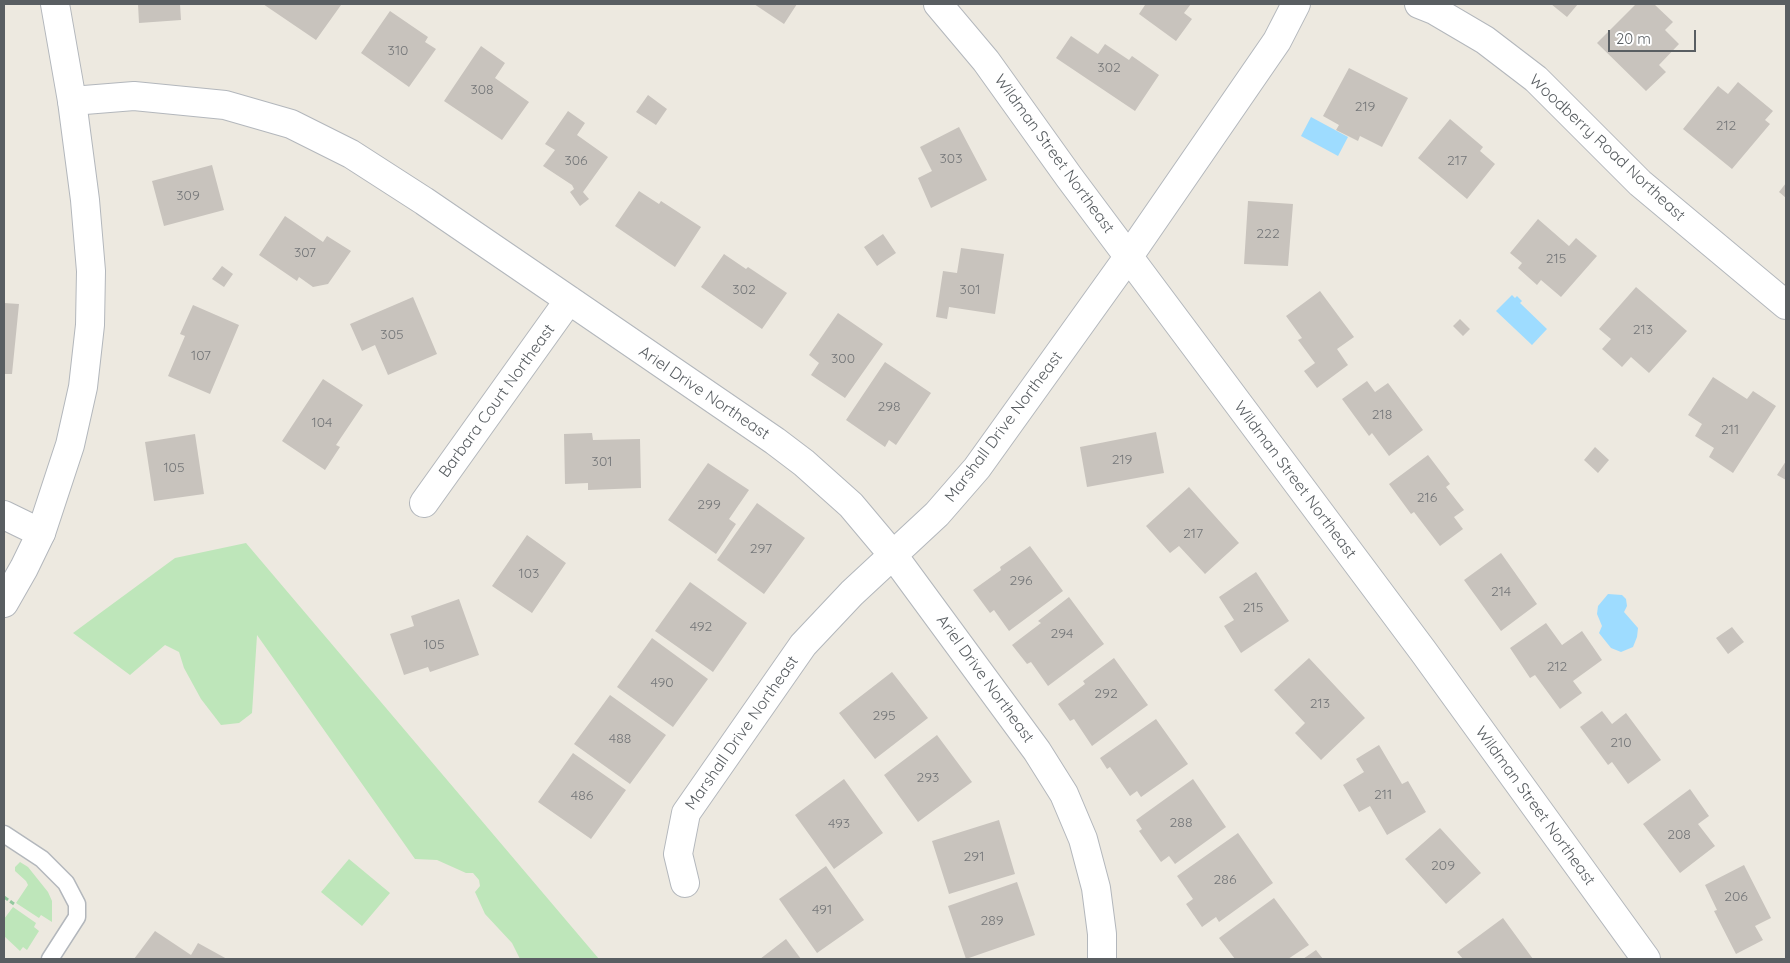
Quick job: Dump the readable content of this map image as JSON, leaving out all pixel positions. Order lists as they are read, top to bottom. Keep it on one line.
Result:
{"streets":{"street":["Woodberry Road Northeast","Wildman Street Northeast","Ariel Drive Northeast","Barbara Court Northeast","Marshall Drive Northeast"]},"crossings":[["Wildman Street Northeast","Marshall Drive Northeast"],["Ariel Drive Northeast","Barbara Court Northeast"],["Ariel Drive Northeast","Marshall Drive Northeast"]],"house_numbers":["310","302","308","219","212","303","306","217","309","222","307","215","302","301","213","305","107","300","298","218","104","211","219","301","105","216","299","217","297","103","296","214","215","492","294","105","212","490","292","213","295","488","210","293","211","486","288","493","208","291","209","286","206","491","289"],"scale_bar":"20 m"}
